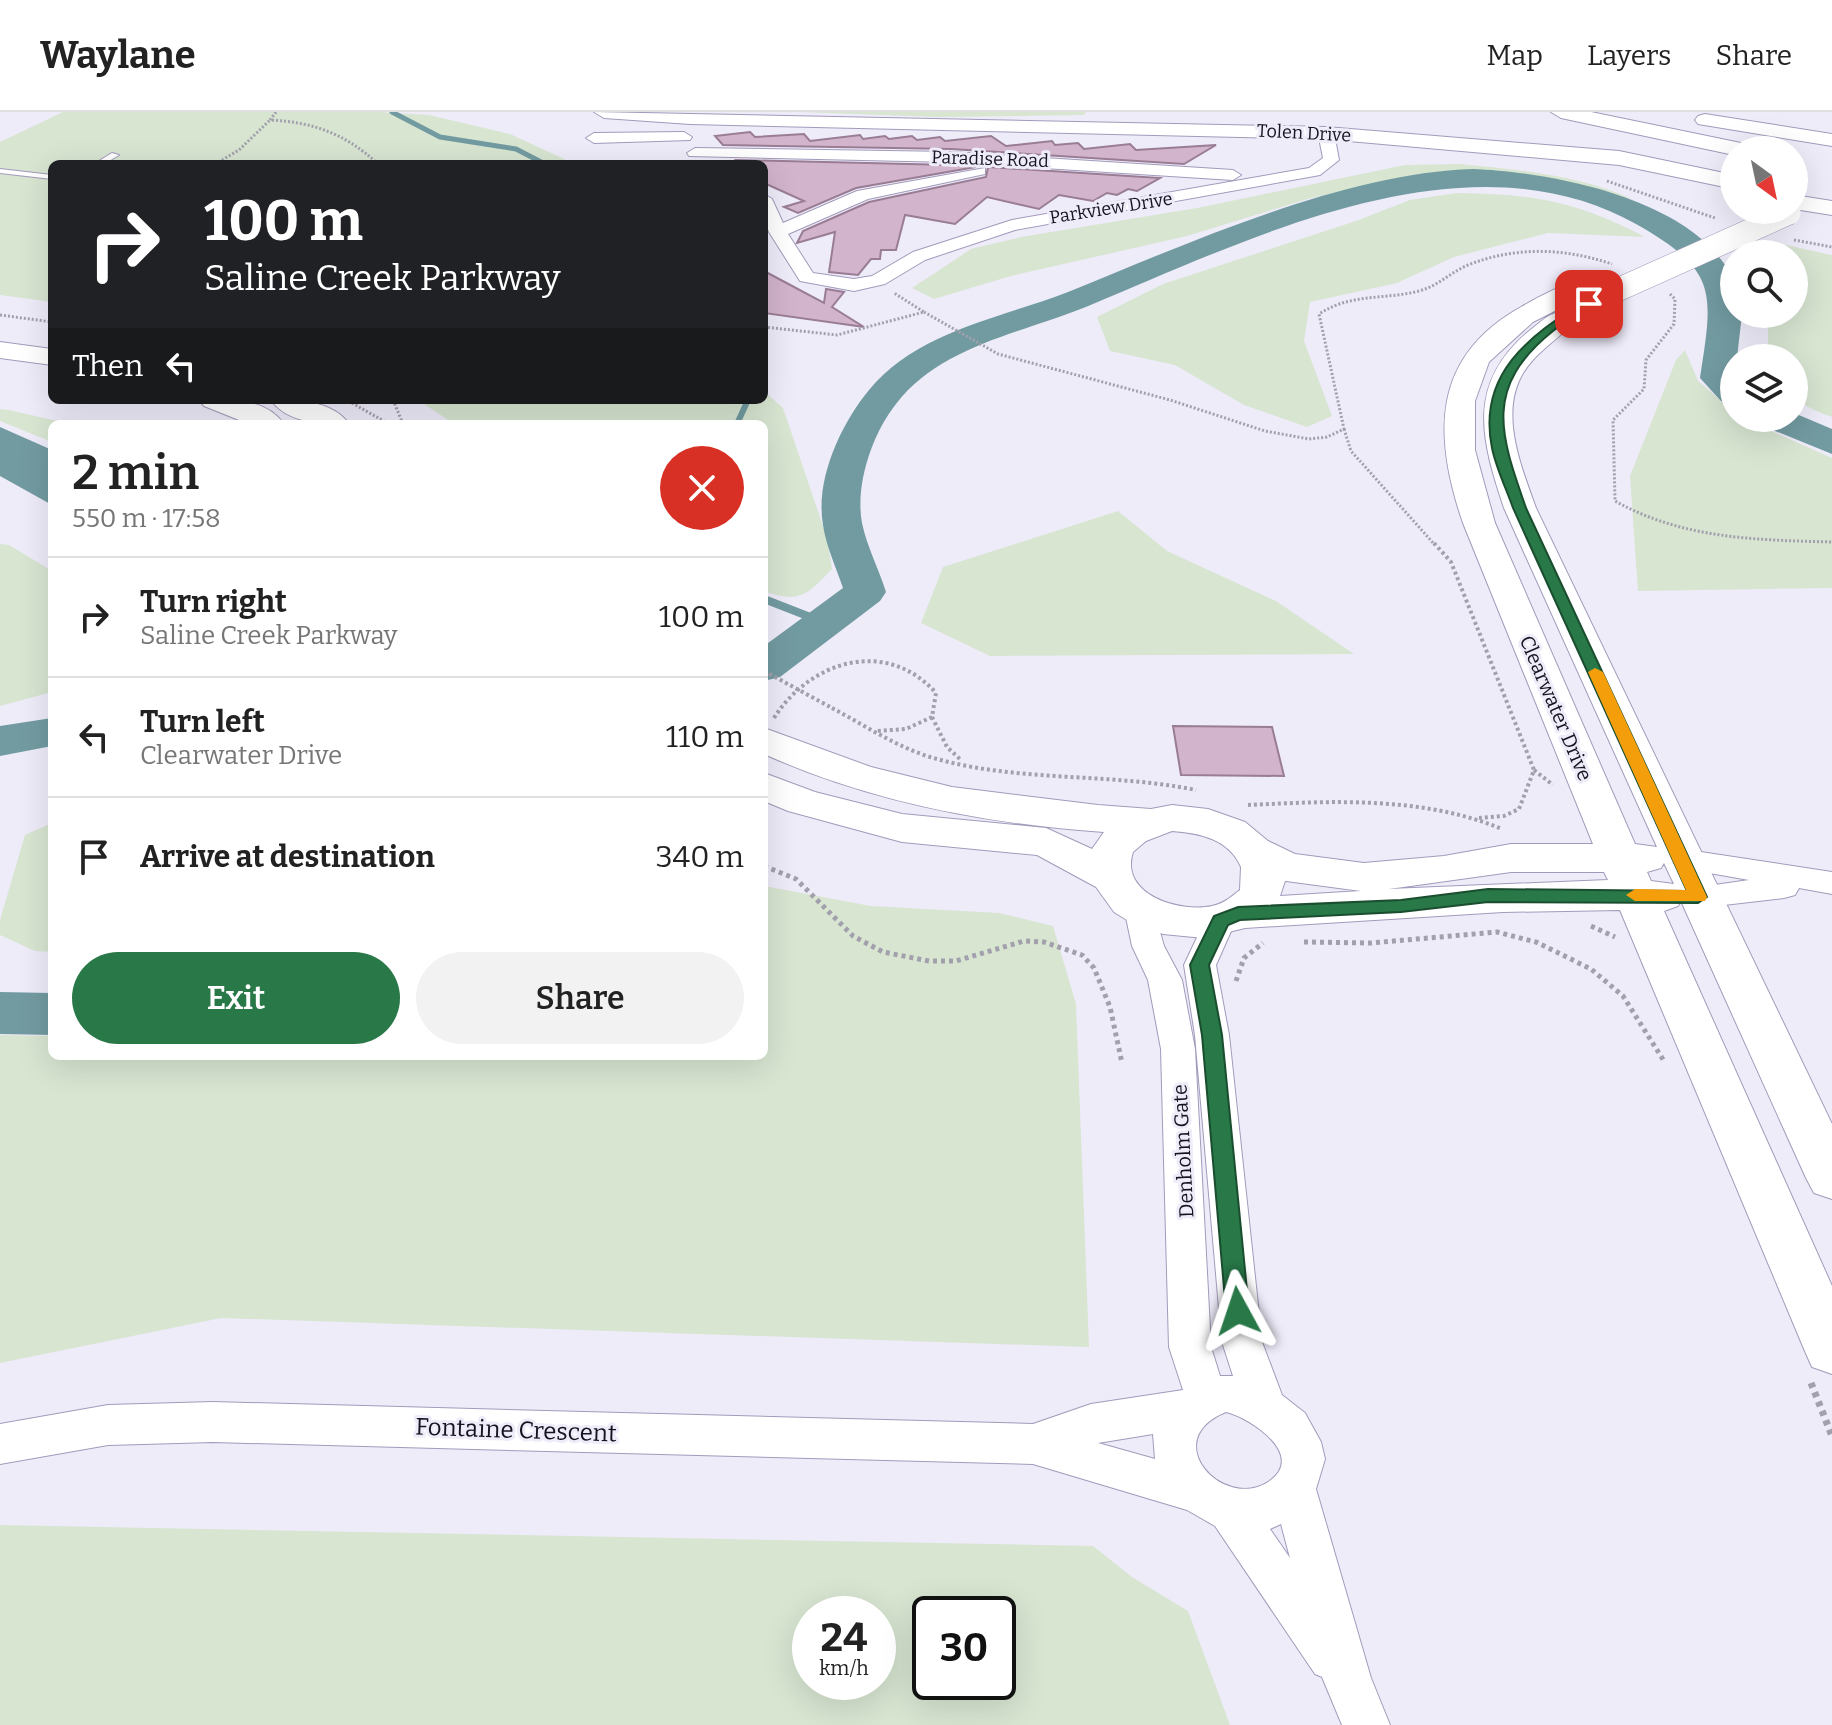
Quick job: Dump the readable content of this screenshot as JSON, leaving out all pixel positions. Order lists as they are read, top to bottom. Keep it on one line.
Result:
{"streets":{"main road":["Tolen Drive","Clearwater Drive"],"street":["Paradise Road","Parkview Drive","Denholm Gate","Fontaine Crescent"]},"crossings":[["Tolen Drive","Parkview Drive"],["Paradise Road","Parkview Drive"],["Denholm Gate","Fontaine Crescent"]],"north":"bottom right","page":{"header":"Waylane","nav":["Map","Layers","Share"],"turn":["100 m","Saline Creek Parkway"],"then":"Then","heading":["2 min","550 m · 17:58"],"list":[{"name":"Turn right","note":"Saline Creek Parkway","value":"100 m"},{"name":"Turn left","note":"Clearwater Drive","value":"110 m"},{"name":"Arrive at destination","value":"340 m"}],"buttons":["Exit","Share"],"speed":"24 km/h","limit":"30"}}
